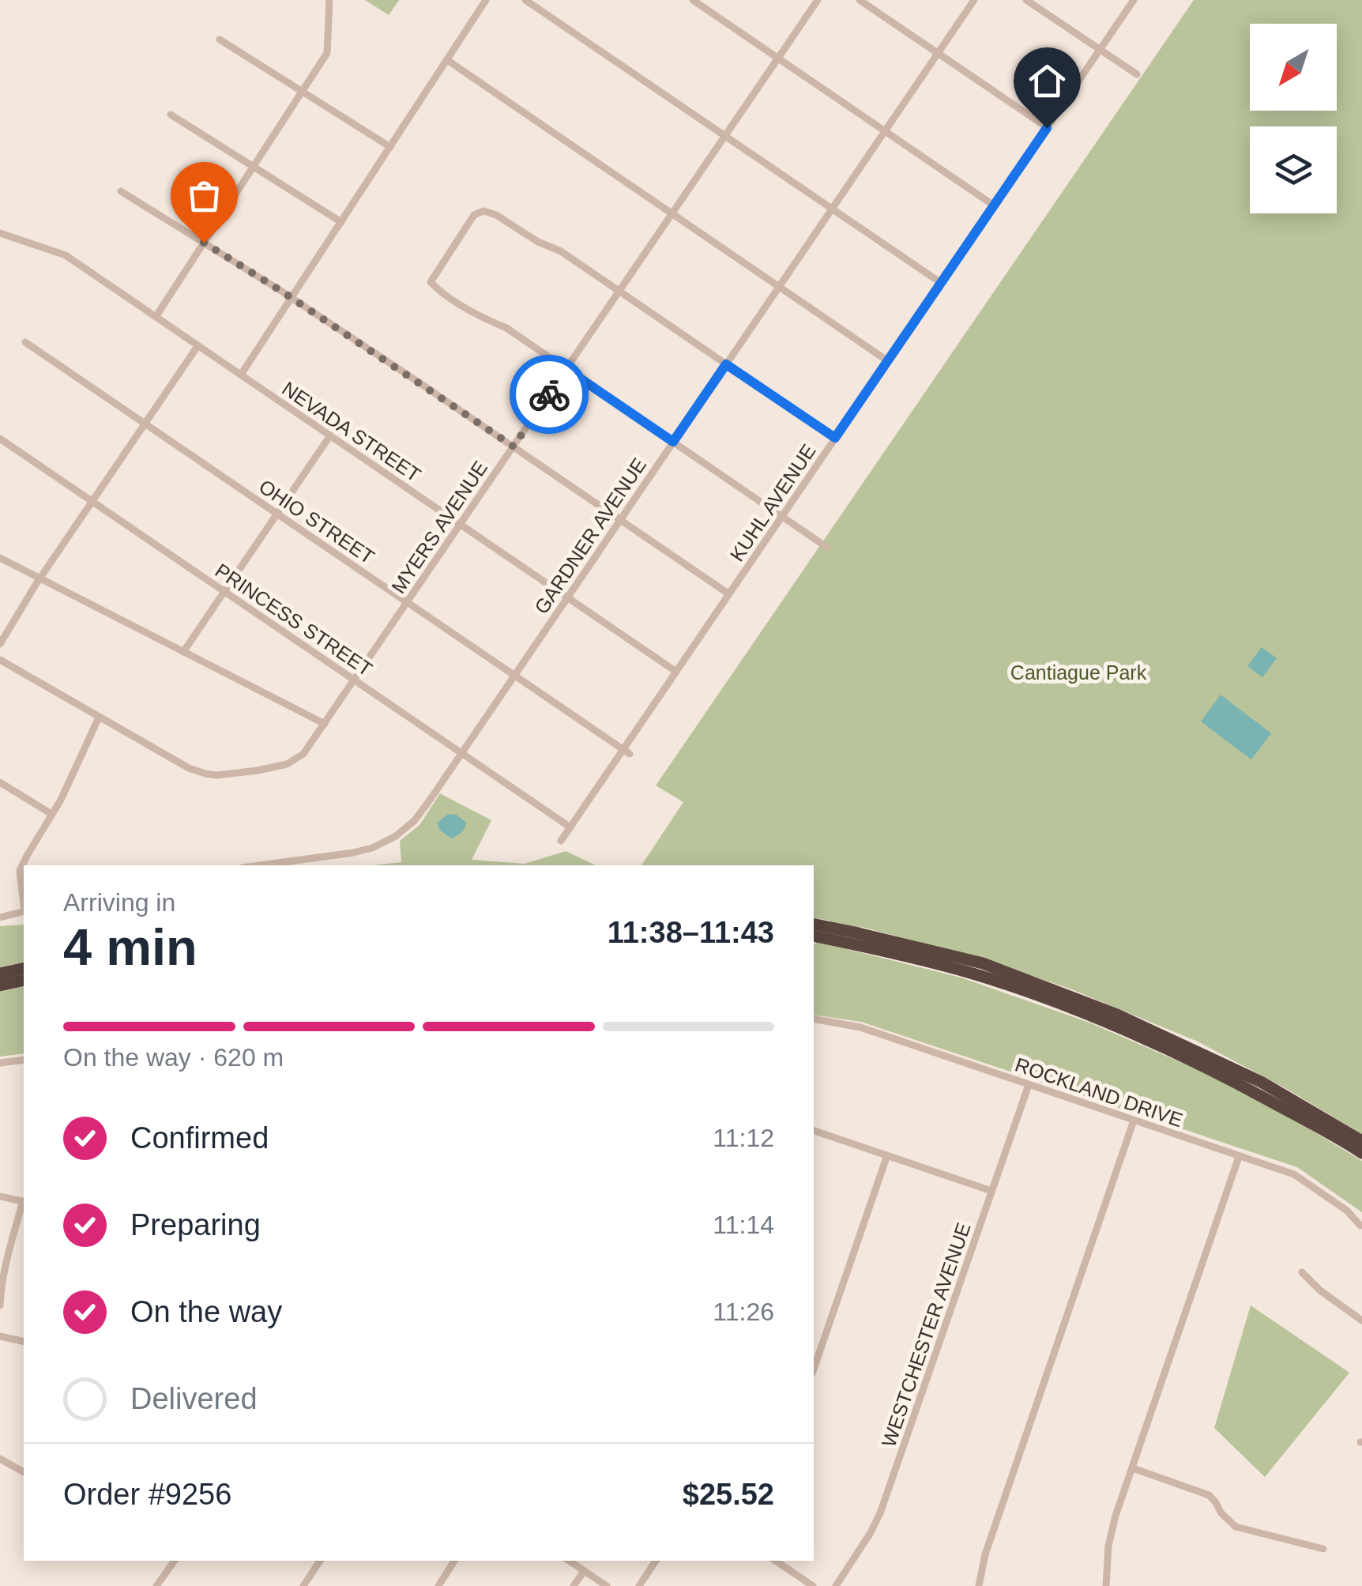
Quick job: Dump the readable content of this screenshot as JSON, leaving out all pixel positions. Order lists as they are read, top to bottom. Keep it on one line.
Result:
{"streets":{"street":["NEVADA STREET","KUHL AVENUE","OHIO STREET","MYERS AVENUE","GARDNER AVENUE","PRINCESS STREET","ROCKLAND DRIVE","WESTCHESTER AVENUE"]},"crossings":[["NEVADA STREET","KUHL AVENUE"],["NEVADA STREET","MYERS AVENUE"],["NEVADA STREET","GARDNER AVENUE"],["KUHL AVENUE","OHIO STREET"],["KUHL AVENUE","PRINCESS STREET"],["OHIO STREET","MYERS AVENUE"],["OHIO STREET","GARDNER AVENUE"],["MYERS AVENUE","PRINCESS STREET"],["GARDNER AVENUE","PRINCESS STREET"],["ROCKLAND DRIVE","WESTCHESTER AVENUE"]],"parks":["Cantiague Park"],"north":"bottom left","page":{"heading":["4 min","Arriving in","11:38–11:43"],"panel":["Order #9256","$25.52"],"bar":"On the way · 620 m","list":[["Confirmed","11:12"],["Preparing","11:14"],["On the way","11:26"],"Delivered"]}}
